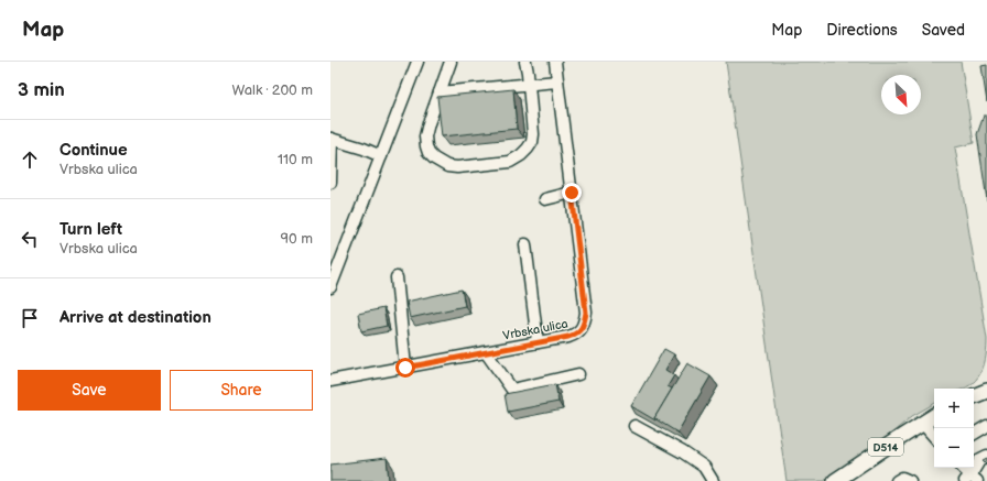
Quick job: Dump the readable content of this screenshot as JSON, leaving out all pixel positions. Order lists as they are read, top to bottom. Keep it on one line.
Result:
{"streets":{"main road":["D514"],"street":["Vrbska ulica"]},"north":"bottom right","page":{"header":"Map","nav":["Map","Directions","Saved"],"heading":["3 min","Walk · 200 m"],"list":[["Continue","Vrbska ulica","110 m"],["Turn left","Vrbska ulica","90 m"],"Arrive at destination"],"buttons":["Save","Share"],"map_buttons":["+","−"]}}
